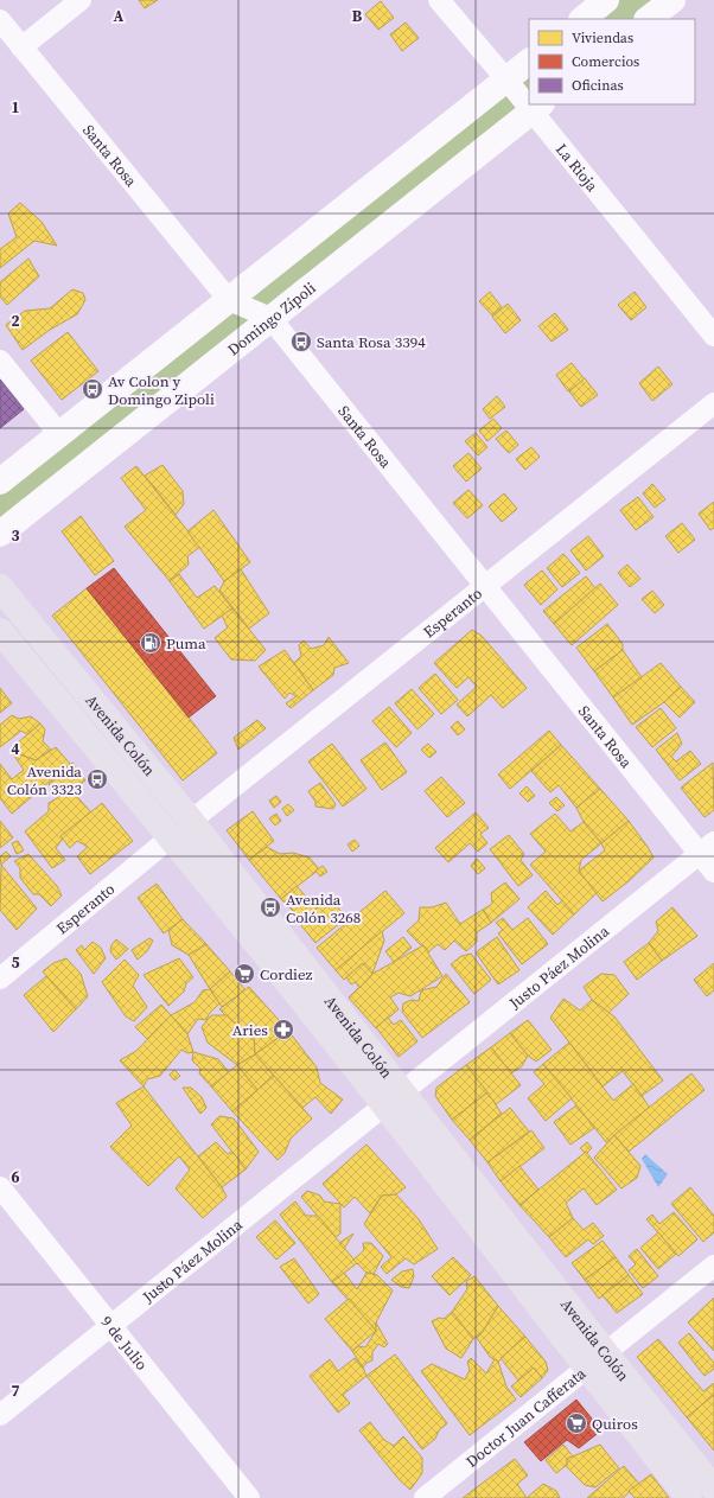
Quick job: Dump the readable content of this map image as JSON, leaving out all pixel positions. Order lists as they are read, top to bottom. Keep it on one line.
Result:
{"streets":{"main road":["Domingo Zípoli","Avenida Colón"],"street":["Santa Rosa","La Rioja","Esperanto","Justo Páez Molina","9 de Julio","Doctor Juan Cafferata"]},"crossings":[["Santa Rosa","Domingo Zípoli"],["Santa Rosa","Esperanto"],["Santa Rosa","Justo Páez Molina"],["La Rioja","Domingo Zípoli"],["Esperanto","Avenida Colón"],["Avenida Colón","Justo Páez Molina"],["Avenida Colón","Doctor Juan Cafferata"],["Justo Páez Molina","9 de Julio"]],"places":{"bus stop":["Santa Rosa 3394","Av Colon y Domingo Zipoli","Avenida Colón 3323","Avenida Colón 3268"],"fuel station":["Puma"],"supermarket":["Cordiez","Quiros"],"pharmacy":["Aries"]},"legend":["Viviendas","Comercios","Oficinas"],"grid":{"columns":["A","B"],"rows":["1","2","3","4","5","6","7"]}}
